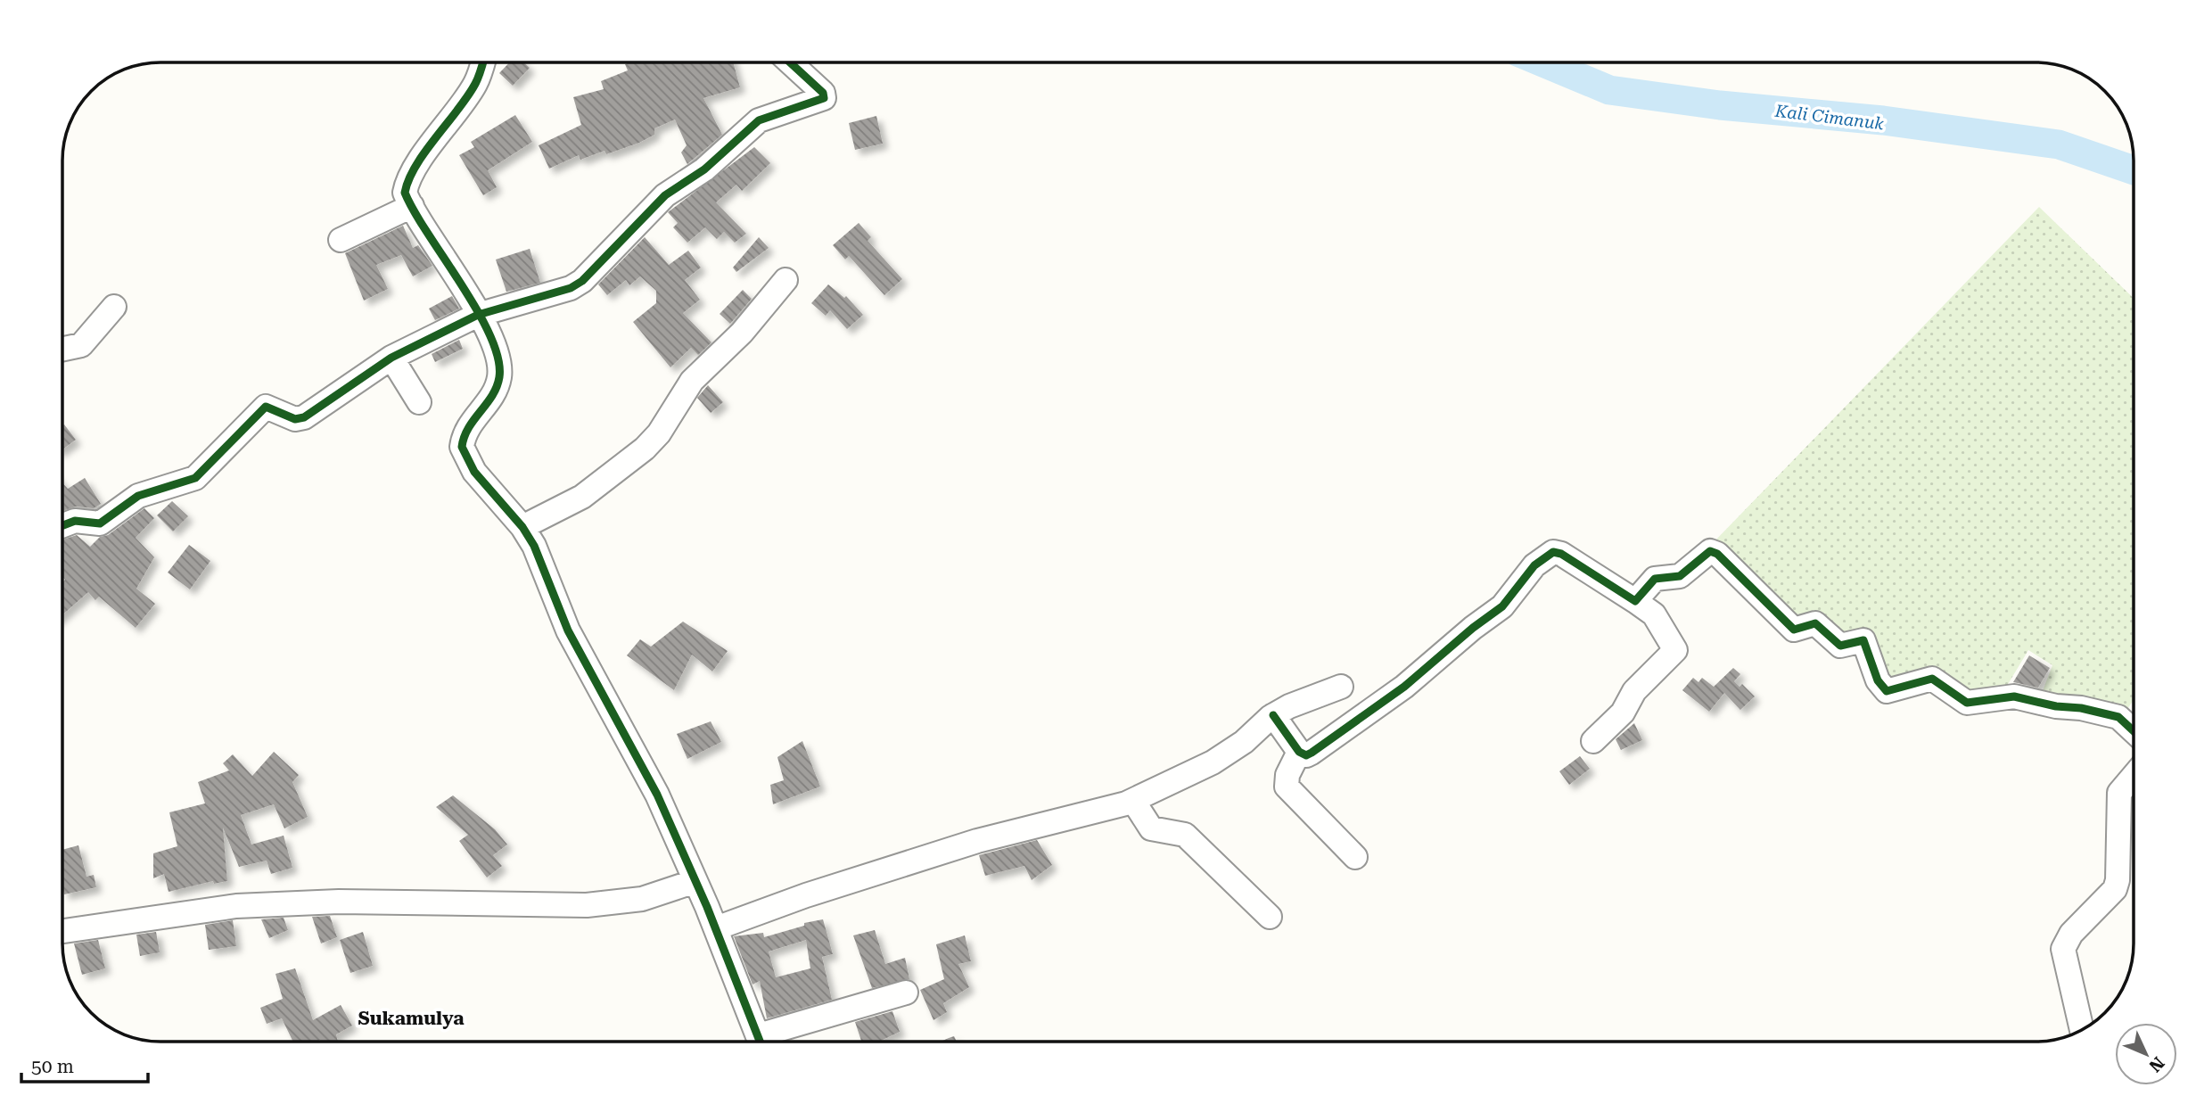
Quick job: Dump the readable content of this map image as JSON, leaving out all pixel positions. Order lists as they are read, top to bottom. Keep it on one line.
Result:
{"districts":["Sukamulya"],"water":["Kali Cimanuk"],"scale_bar":"50 m","north":"bottom right"}
